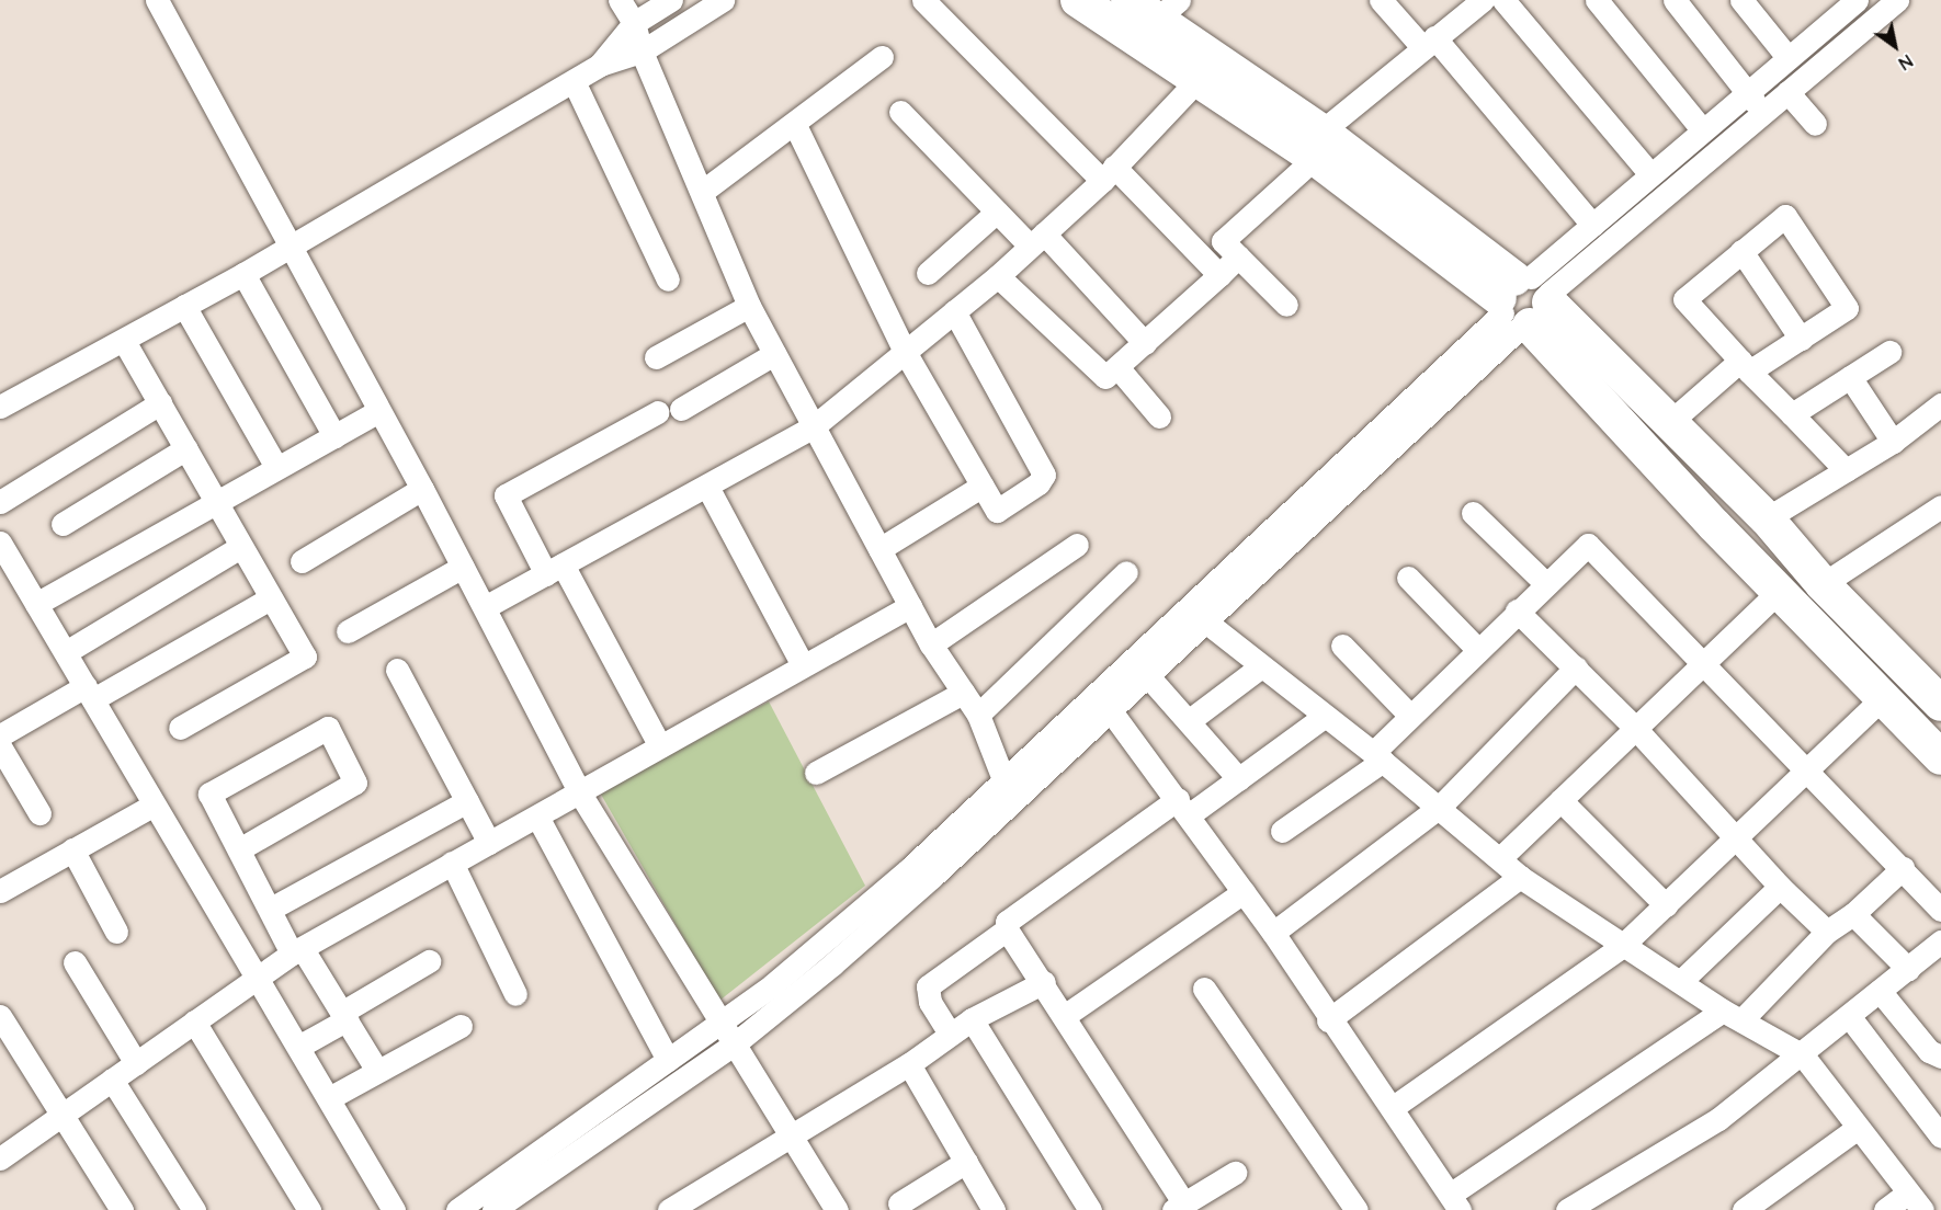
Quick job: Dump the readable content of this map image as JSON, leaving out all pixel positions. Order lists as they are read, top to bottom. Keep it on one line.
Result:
{"north":"bottom right"}
